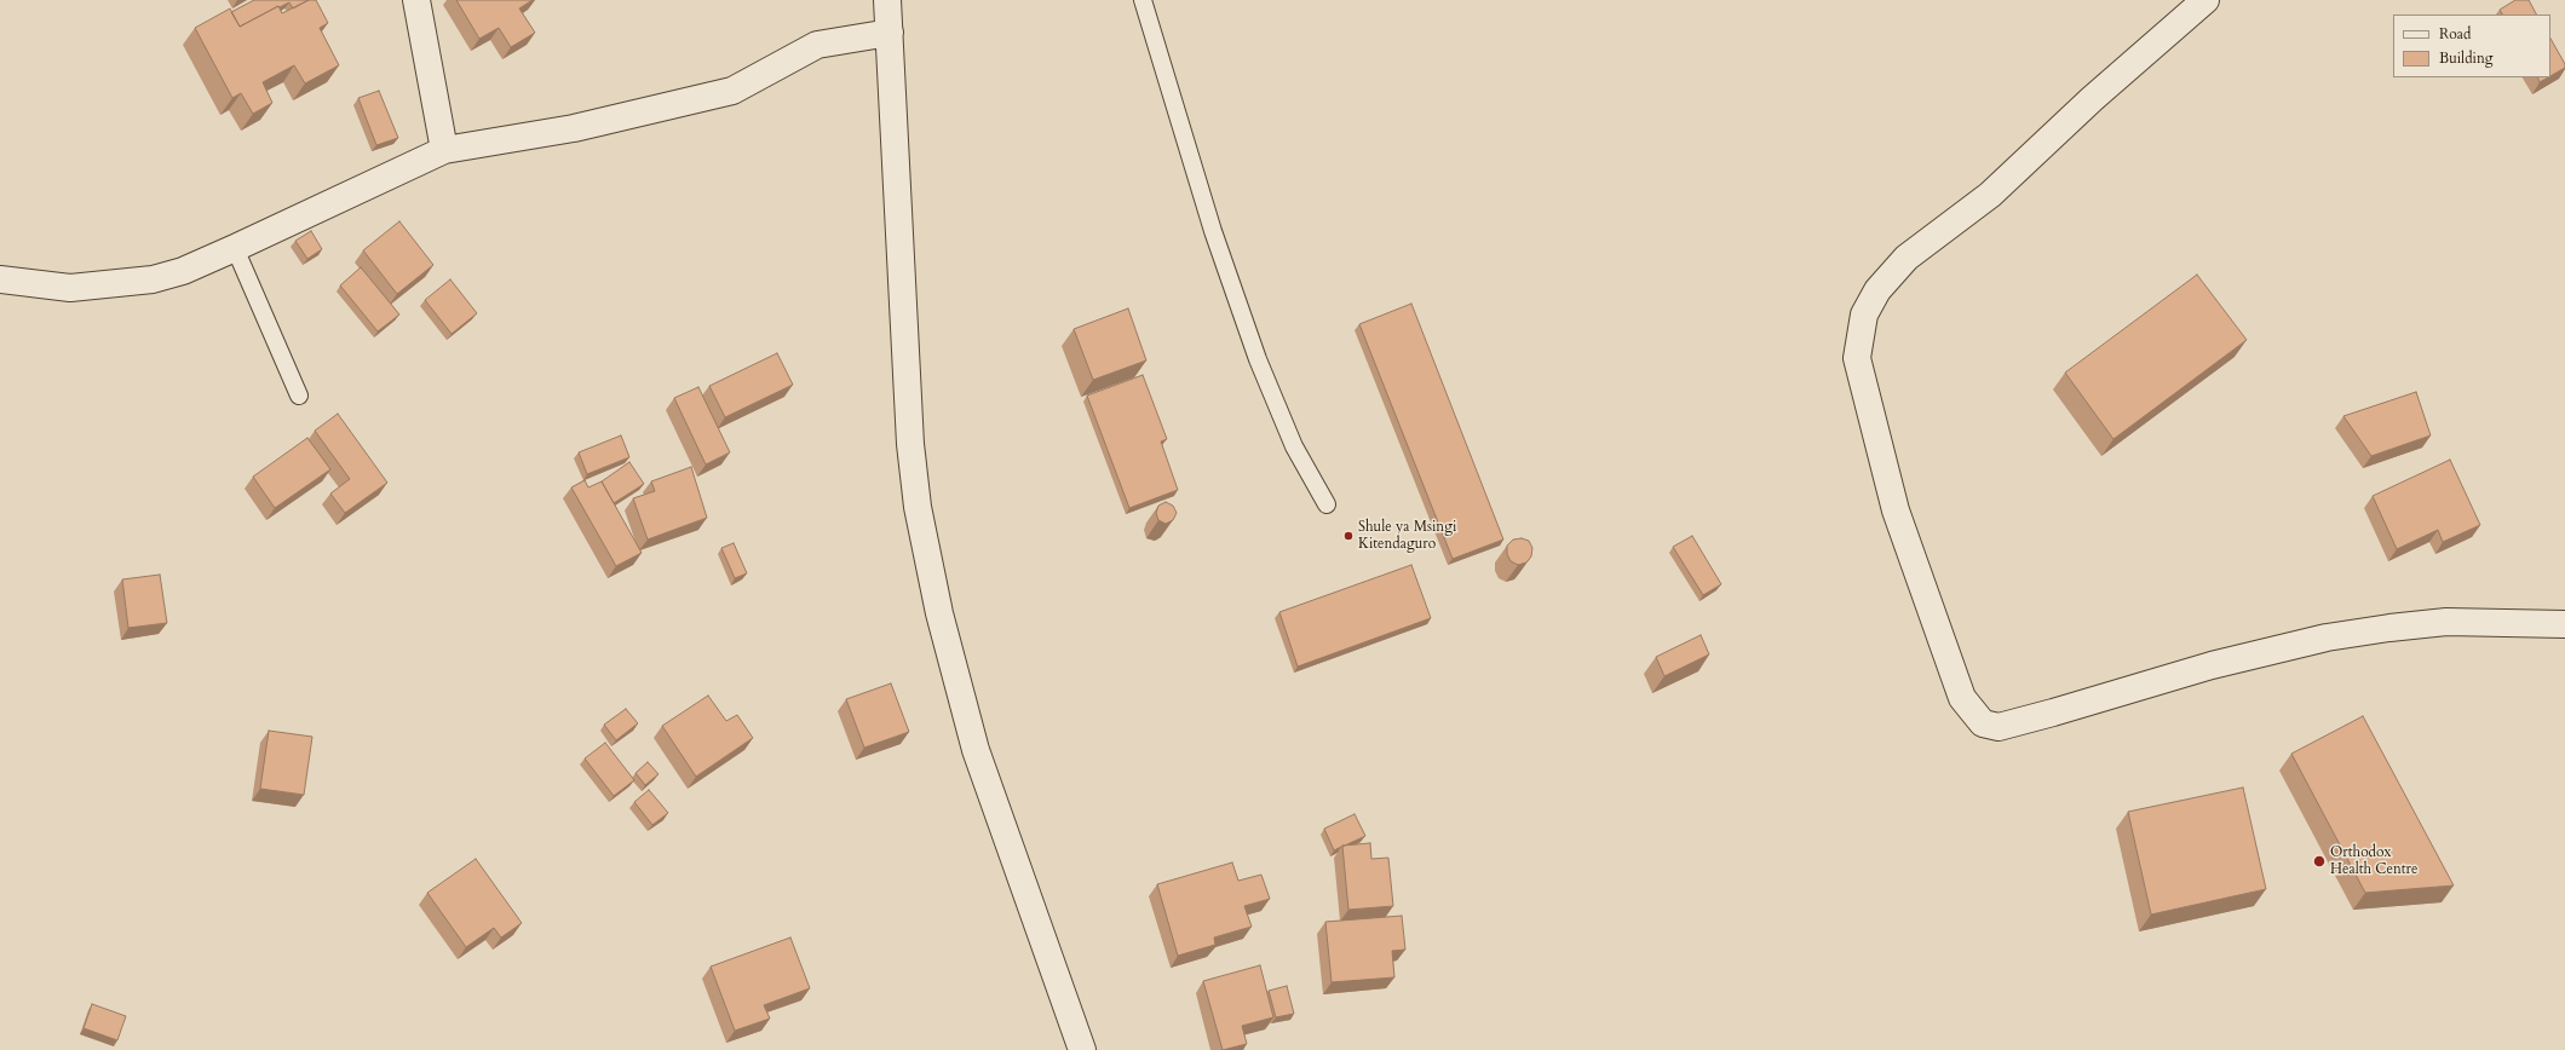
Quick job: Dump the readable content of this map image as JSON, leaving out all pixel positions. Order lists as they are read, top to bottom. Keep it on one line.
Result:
{"places":["Shule ya Msingi Kitendaguro","Orthodox Health Centre"],"legend":["Road","Building"]}
